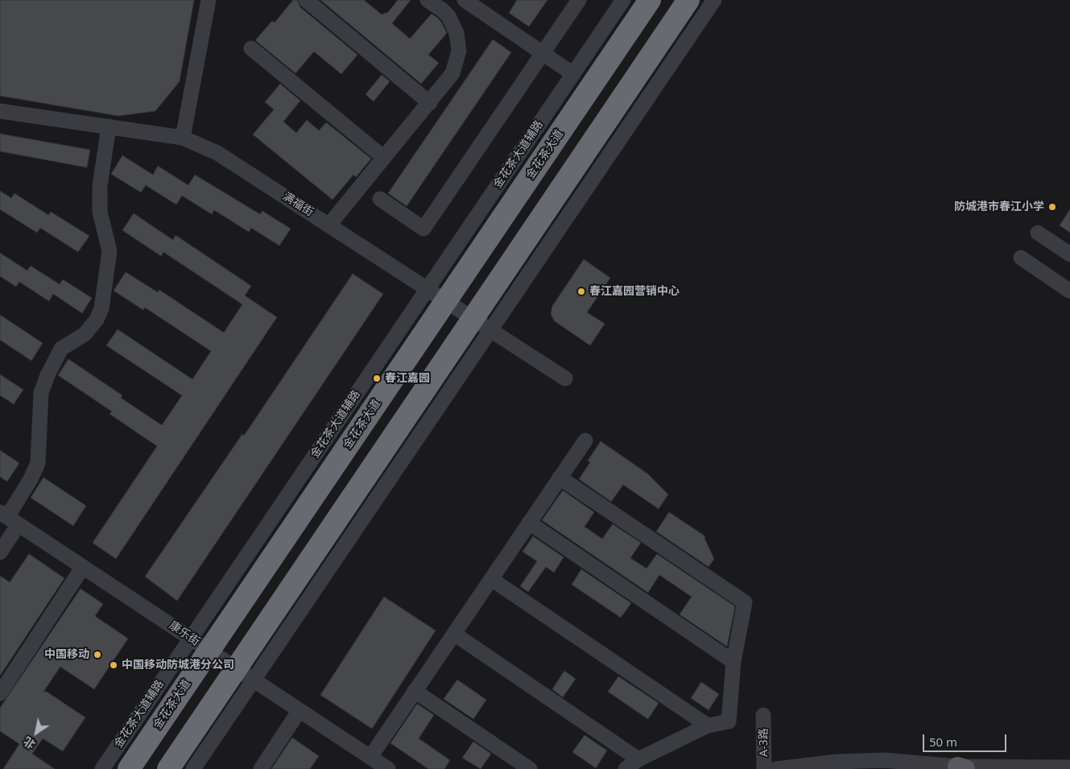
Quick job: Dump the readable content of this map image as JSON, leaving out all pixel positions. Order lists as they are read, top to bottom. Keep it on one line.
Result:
{"streets":{"highway":["金花茶大道"],"street":["金花茶大道辅路","满福街","康乐街","A-3路"]},"crossings":[["金花茶大道辅路","满福街"],["金花茶大道辅路","康乐街"],["金花茶大道","满福街"],["金花茶大道","康乐街"]],"places":["防城港市春江小学","春江嘉园营销中心","春江嘉园","中国移动","中国移动防城港分公司"],"scale_bar":"50 m","north":"bottom left"}
